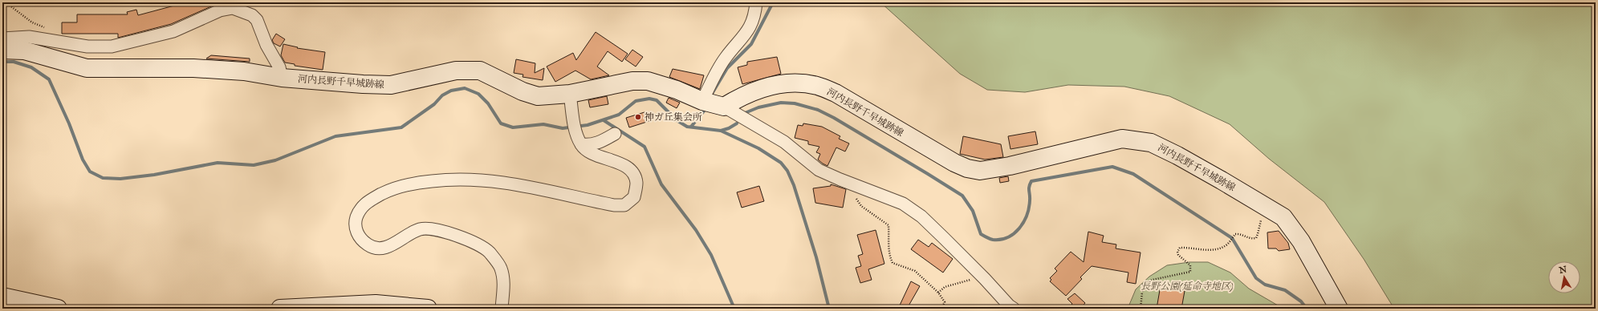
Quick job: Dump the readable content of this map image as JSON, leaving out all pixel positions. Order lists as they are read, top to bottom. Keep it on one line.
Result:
{"streets":{"main road":["河内長野千早城跡線"]},"parks":["長野公園(延命寺地区)"],"places":["神ガ丘集会所"],"north":"top"}
